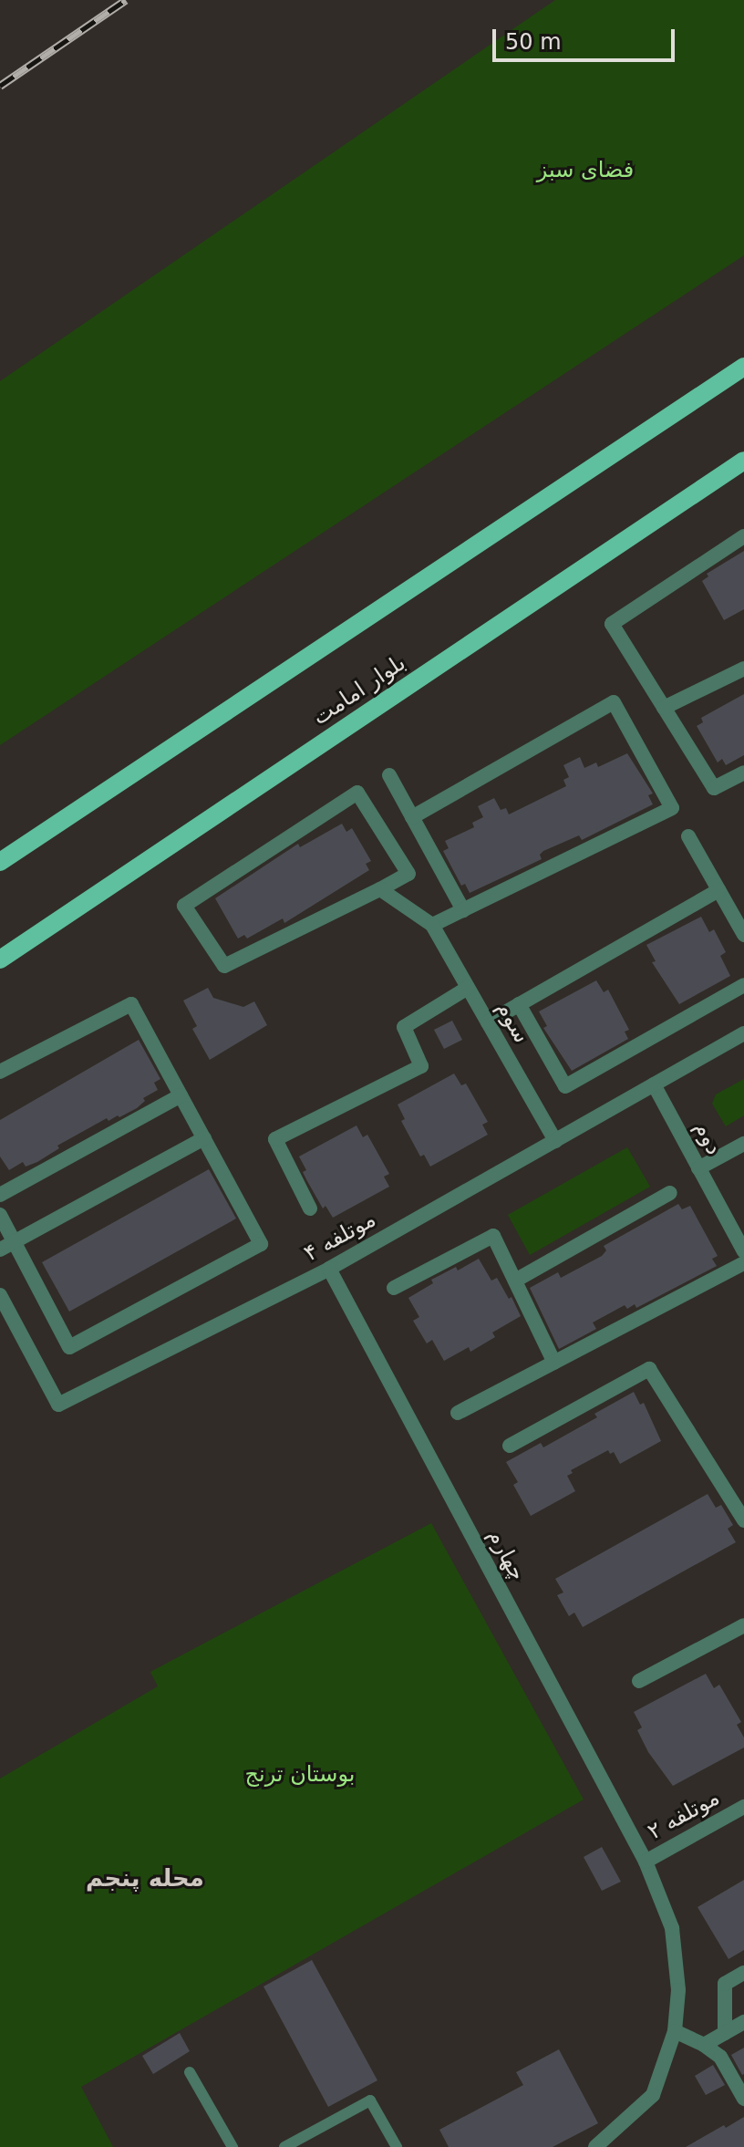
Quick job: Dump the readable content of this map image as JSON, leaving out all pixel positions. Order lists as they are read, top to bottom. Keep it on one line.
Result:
{"streets":{"main road":["بلوار امامت"],"street":["سوم","دوم","موتلفه ۴","چهارم","موتلفه ۲"]},"crossings":[["سوم","موتلفه ۴"],["دوم","موتلفه ۴"],["موتلفه ۴","چهارم"],["چهارم","موتلفه ۲"]],"districts":["محله پنجم"],"parks":["فضای سبز","بوستان ترنج"],"scale_bar":"50 m"}
